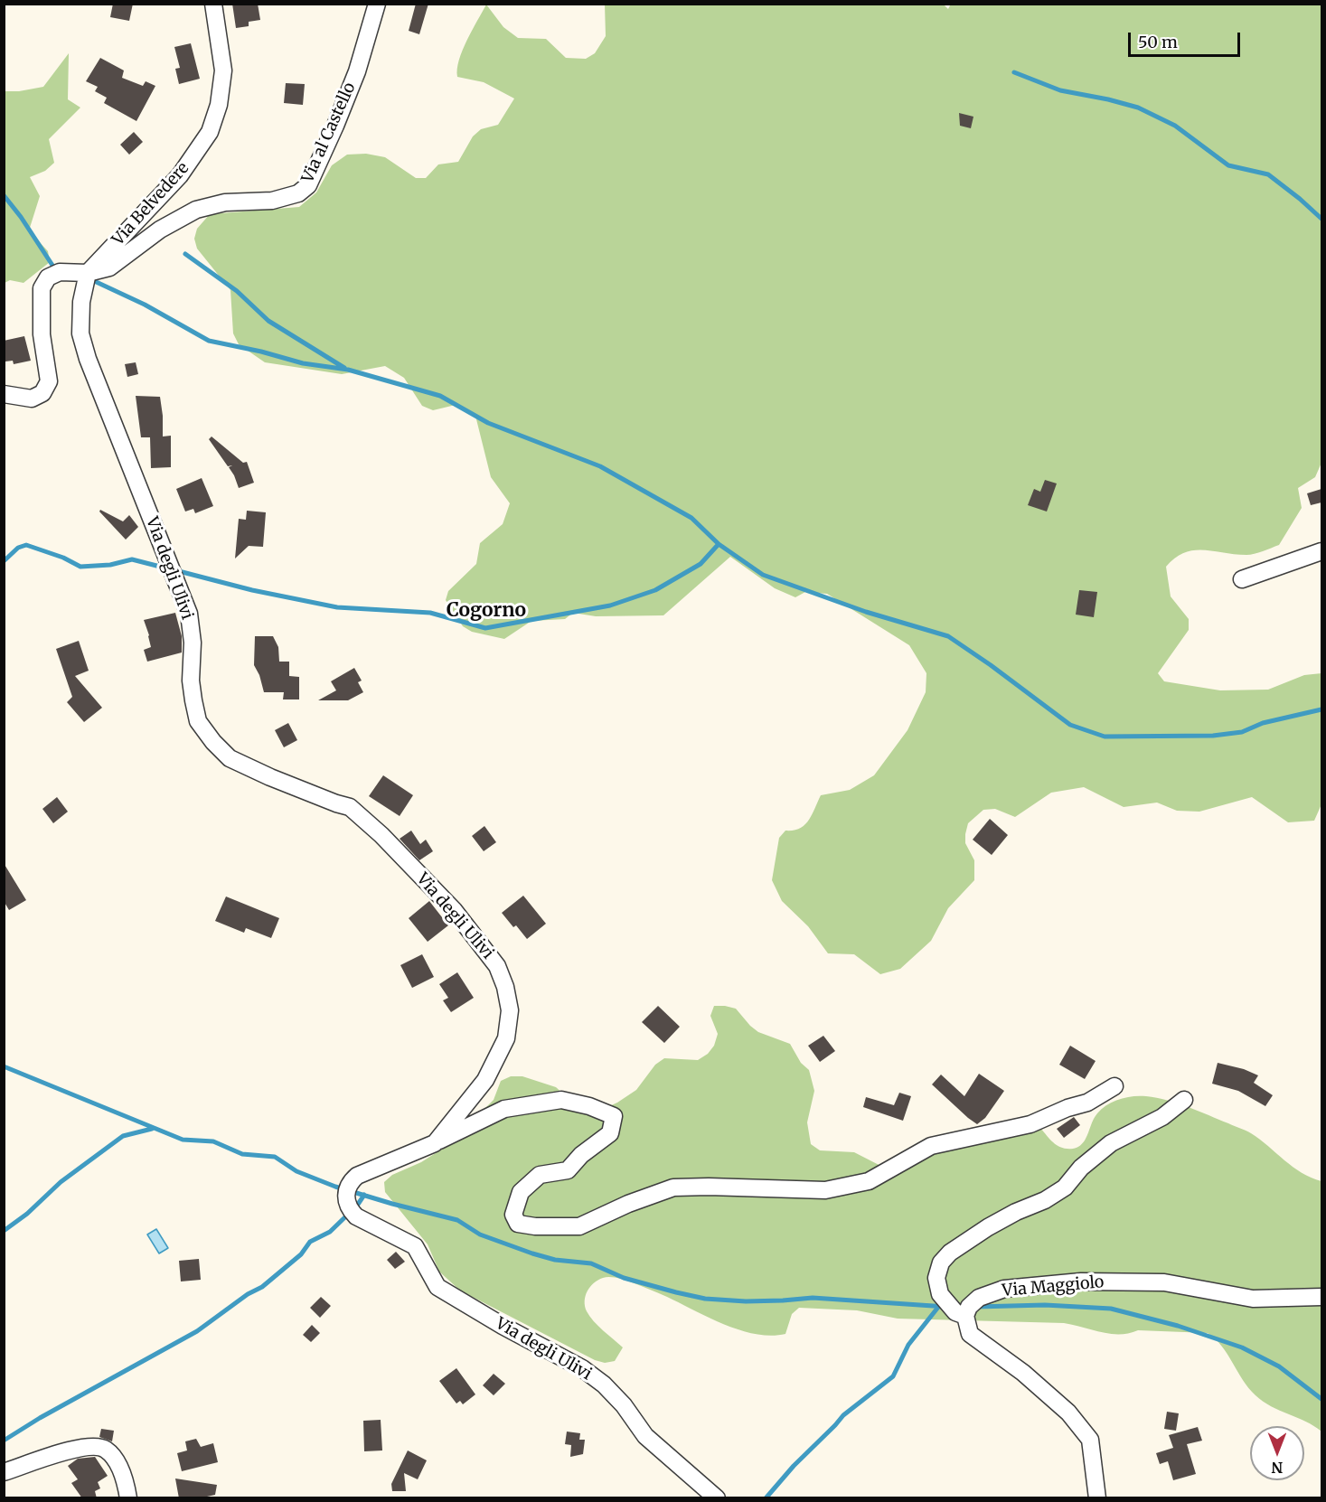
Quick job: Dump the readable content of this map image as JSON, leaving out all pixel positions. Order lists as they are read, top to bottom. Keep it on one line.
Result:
{"streets":{"street":["Via al Castello","Via Belvedere","Via degli Ulivi","Via Maggiolo"]},"crossings":[["Via al Castello","Via Belvedere"],["Via al Castello","Via degli Ulivi"],["Via Belvedere","Via degli Ulivi"]],"districts":["Cogorno"],"scale_bar":"50 m","north":"bottom"}
